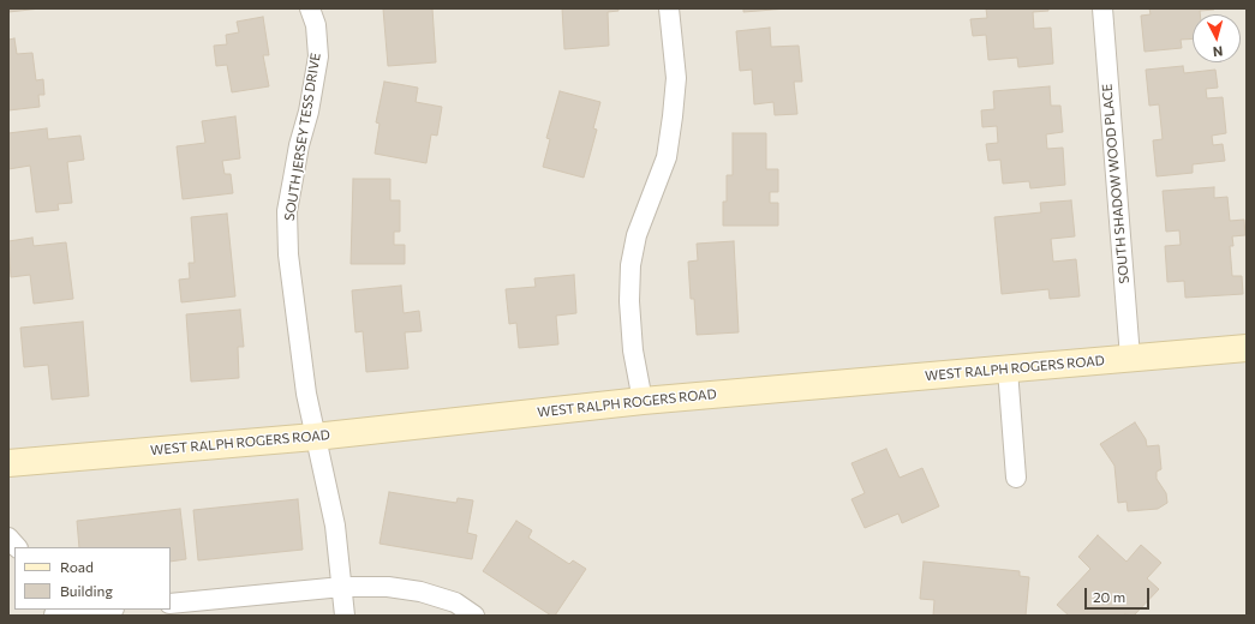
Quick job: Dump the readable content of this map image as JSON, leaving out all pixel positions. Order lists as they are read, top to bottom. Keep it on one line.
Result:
{"streets":{"street":["SOUTH JERSEY TESS DRIVE","SOUTH SHADOW WOOD PLACE","WEST RALPH ROGERS ROAD"]},"crossings":[["SOUTH JERSEY TESS DRIVE","WEST RALPH ROGERS ROAD"],["SOUTH SHADOW WOOD PLACE","WEST RALPH ROGERS ROAD"]],"legend":["Road","Building"],"scale_bar":"20 m","north":"bottom"}
